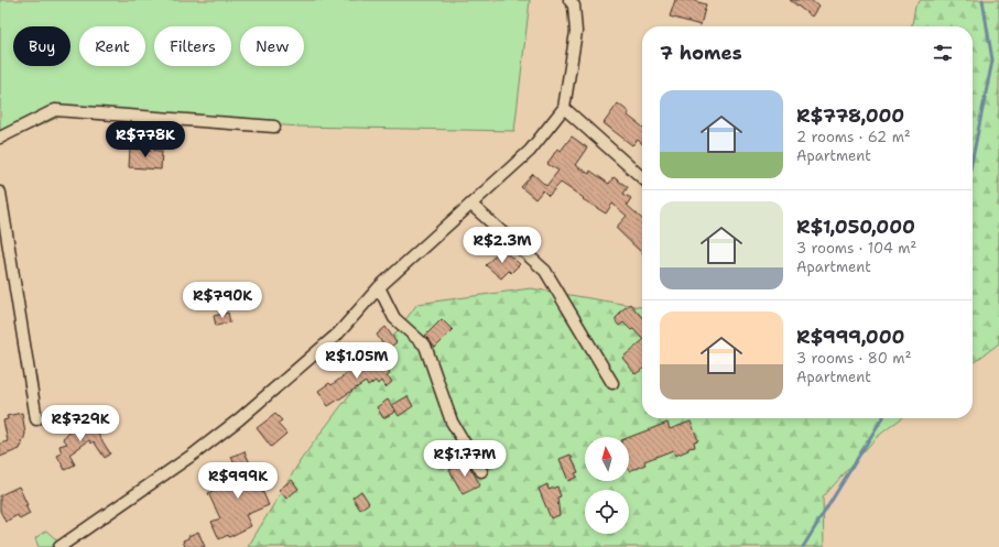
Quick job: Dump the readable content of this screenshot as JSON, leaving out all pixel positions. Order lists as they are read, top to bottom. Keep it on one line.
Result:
{"north":"top","page":{"chip":["Buy","Rent","Filters","New"],"heading":"7 homes","list":[{"name":"R$778,000","note":"2 rooms · 62 m² · Apartment"},{"name":"R$1,050,000","note":"3 rooms · 104 m² · Apartment"},{"name":"R$999,000","note":"3 rooms · 80 m² · Apartment"}],"price":["R$778K","R$2.3M","R$790K","R$1.05M","R$729K","R$1.77M","R$999K"]}}
